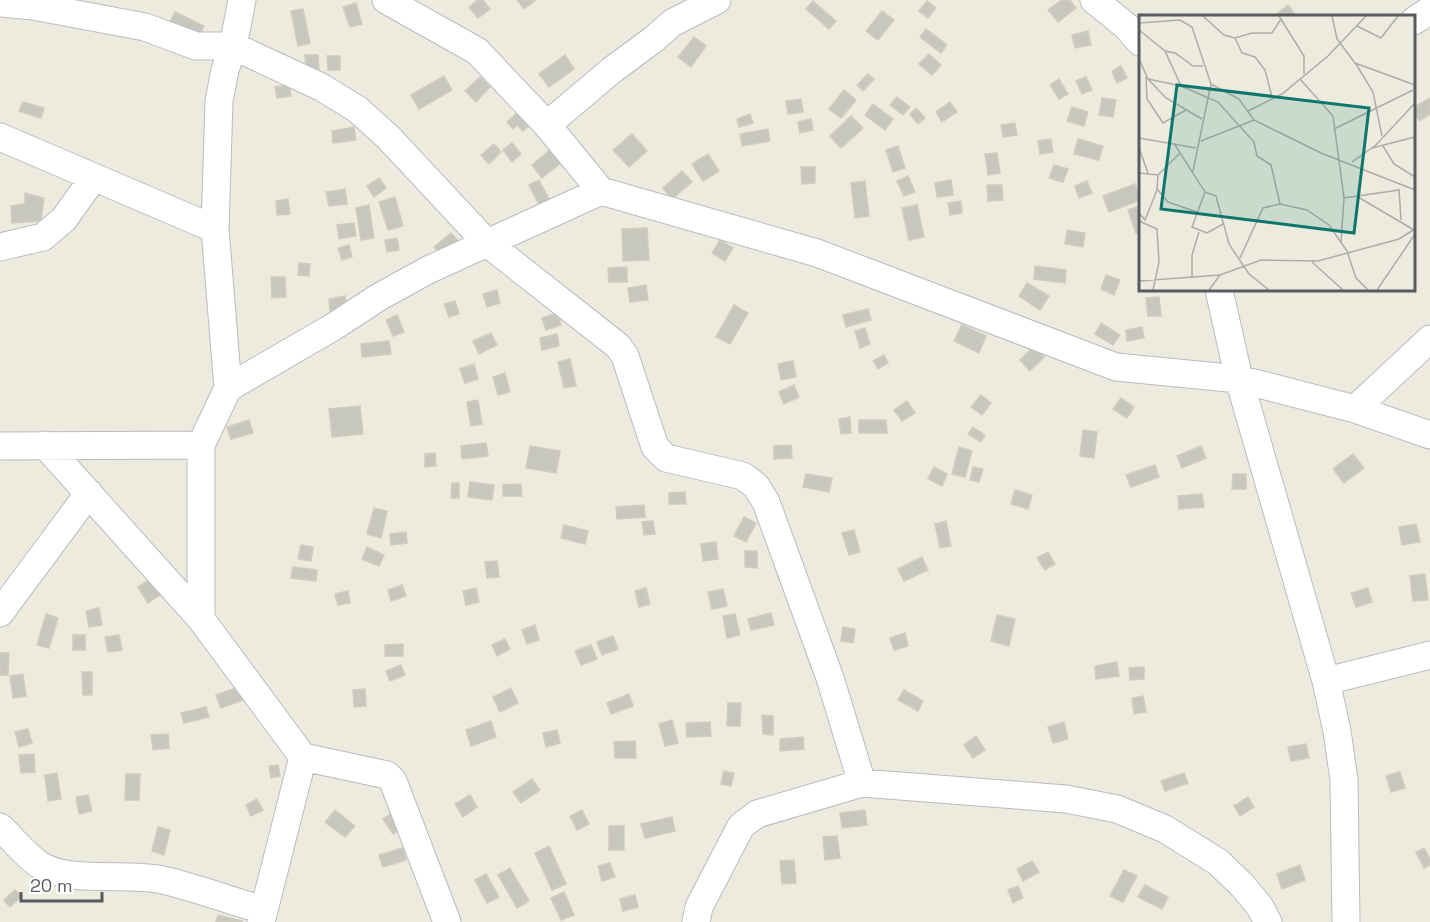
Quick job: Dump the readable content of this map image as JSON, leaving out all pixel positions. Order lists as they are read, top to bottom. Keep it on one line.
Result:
{"scale_bar":"20 m"}
